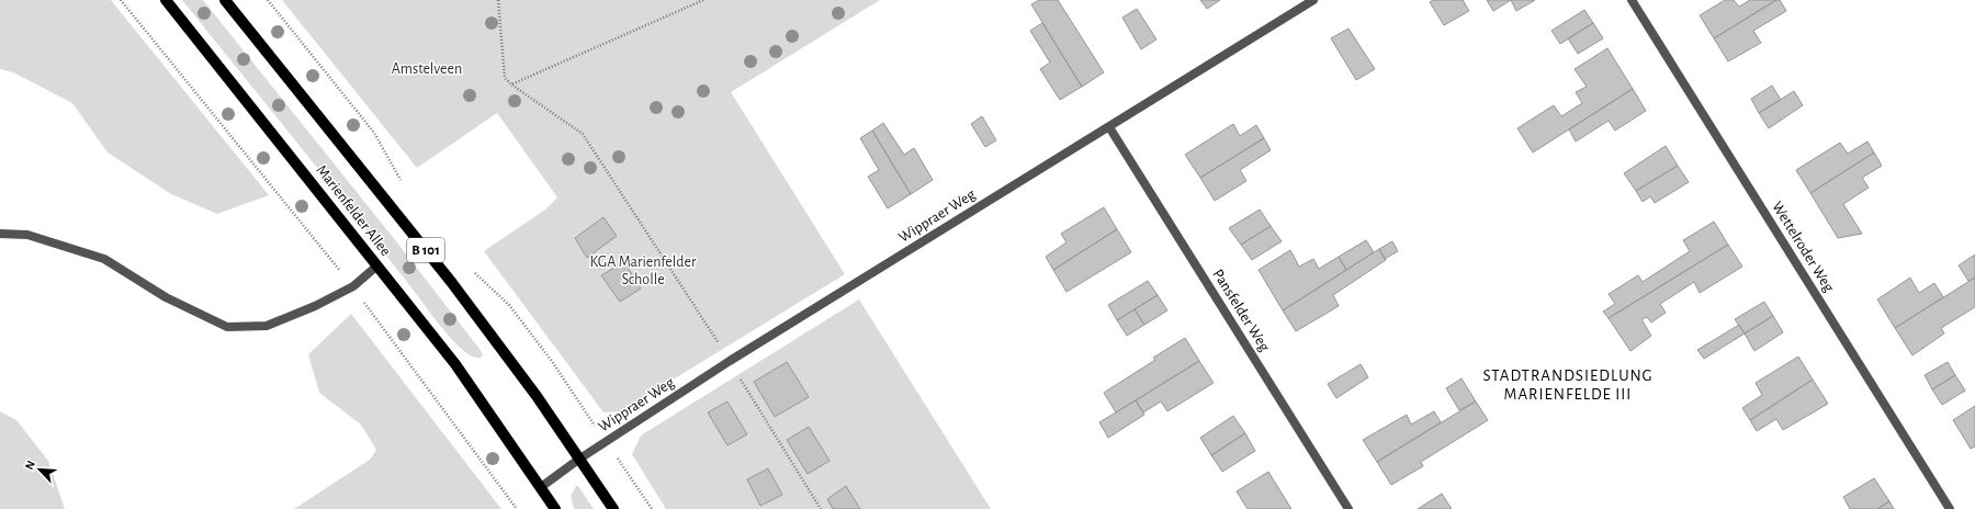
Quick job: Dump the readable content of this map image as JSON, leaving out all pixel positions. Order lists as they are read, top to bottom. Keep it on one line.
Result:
{"streets":{"main road":["Marienfelder Allee","B 101"],"street":["Wippraer Weg","Wettelroder Weg","Pansfelder Weg"]},"crossings":[["Marienfelder Allee","Wippraer Weg"],["Wippraer Weg","Pansfelder Weg"]],"districts":["STADTRANDSIEDLUNG MARIENFELDE III"],"parks":["Amstelveen","KGA Marienfelder Scholle"],"north":"top left"}
